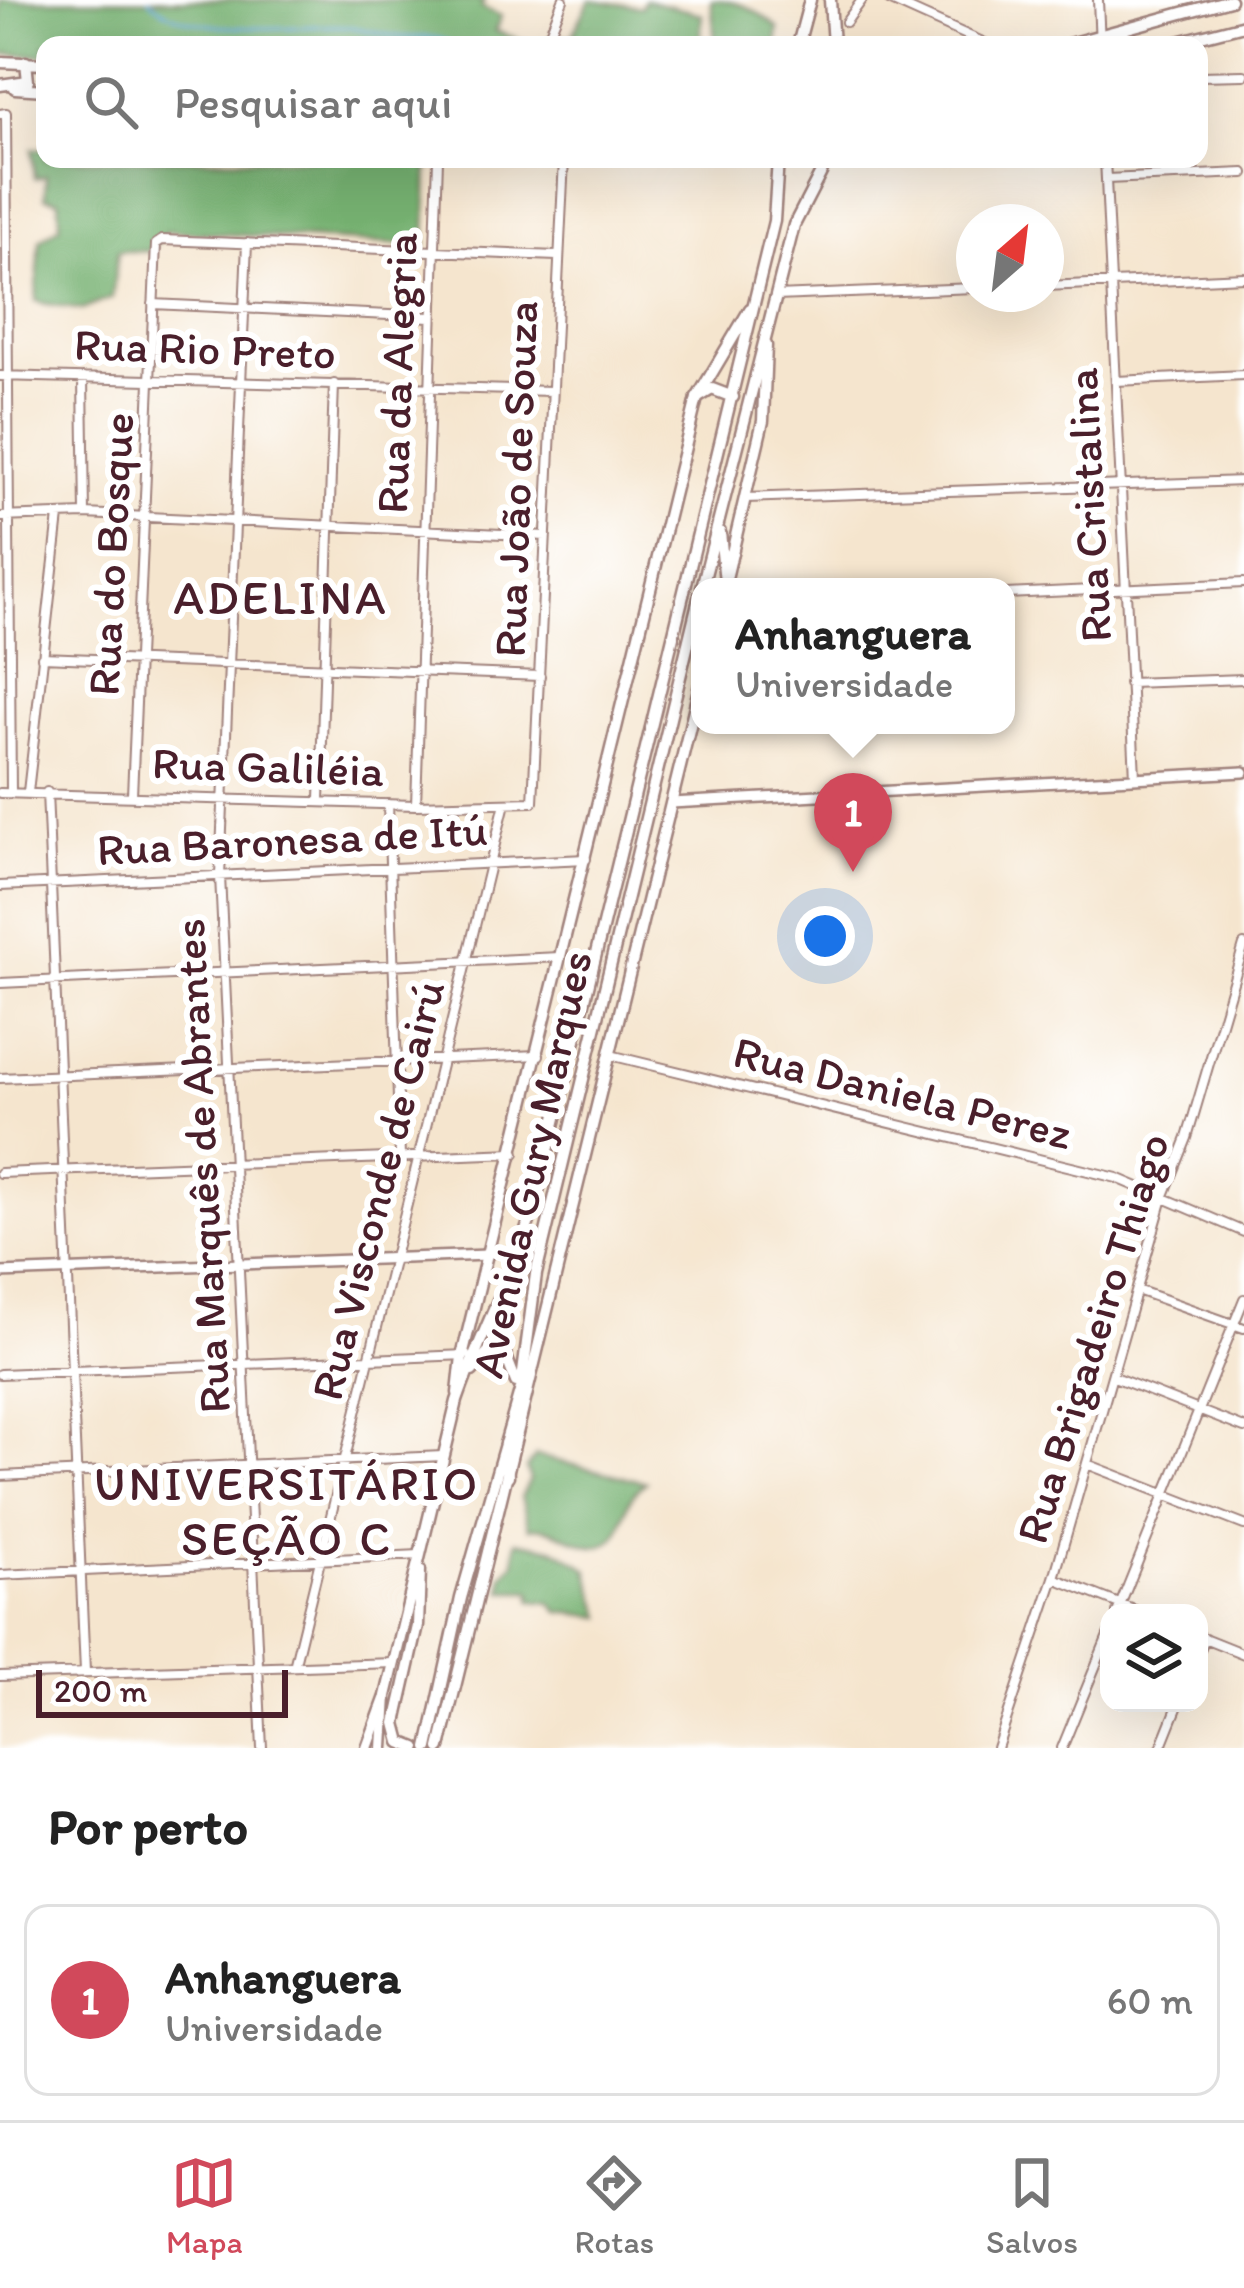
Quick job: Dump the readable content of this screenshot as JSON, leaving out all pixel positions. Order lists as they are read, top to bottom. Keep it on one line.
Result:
{"streets":{"main road":["Avenida Gury Marques"],"street":["Rua Rio Preto","Rua da Alegria","Rua João de Souza","Rua Cristalina","Rua do Bosque","Rua Galiléia","Rua Baronesa de Itú","Rua Daniela Perez","Rua Marquês de Abrantes","Rua Visconde de Cairú","Rua Brigadeiro Thiago"]},"crossings":[["Rua Rio Preto","Rua da Alegria"],["Rua Rio Preto","Rua João de Souza"],["Rua Rio Preto","Rua do Bosque"],["Rua Rio Preto","Rua Marquês de Abrantes"],["Rua da Alegria","Rua Galiléia"],["Rua João de Souza","Rua Galiléia"],["Rua do Bosque","Rua Galiléia"],["Rua do Bosque","Rua Marquês de Abrantes"],["Rua Galiléia","Rua Marquês de Abrantes"],["Rua Galiléia","Rua Visconde de Cairú"],["Rua Baronesa de Itú","Avenida Gury Marques"],["Rua Baronesa de Itú","Rua Marquês de Abrantes"],["Rua Baronesa de Itú","Rua Visconde de Cairú"],["Rua Daniela Perez","Avenida Gury Marques"],["Rua Daniela Perez","Rua Brigadeiro Thiago"]],"districts":["ADELINA","UNIVERSITÁRIO SEÇÃO C"],"scale_bar":"200 m","north":"top right","page":{"search":"Pesquisar aqui","popup":["Anhanguera","Universidade"],"pins":"1","scale":"200 m","heading":"Por perto","list":[{"mark":"1","name":"Anhanguera","note":"Universidade","value":"60 m"}],"nav":["Mapa","Rotas","Salvos"]}}
